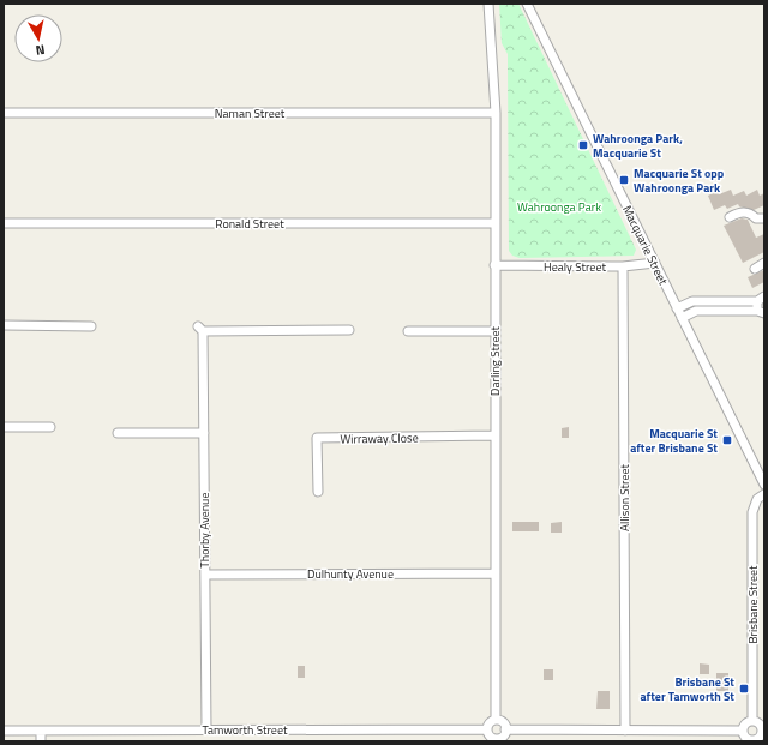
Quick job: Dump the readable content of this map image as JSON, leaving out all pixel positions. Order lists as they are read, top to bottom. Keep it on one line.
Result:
{"streets":{"street":["Naman Street","Ronald Street","Macquarie Street","Healy Street","Darling Street","Wirraway Close","Allison Street","Thorby Avenue","Dulhunty Avenue","Brisbane Street","Tamworth Street"]},"crossings":[["Naman Street","Darling Street"],["Ronald Street","Darling Street"],["Macquarie Street","Healy Street"],["Healy Street","Darling Street"],["Healy Street","Allison Street"],["Darling Street","Wirraway Close"],["Darling Street","Dulhunty Avenue"],["Darling Street","Tamworth Street"],["Thorby Avenue","Dulhunty Avenue"],["Thorby Avenue","Tamworth Street"]],"parks":["Wahroonga Park"],"places":{"transit":["Wahroonga Park, Macquarie St","Macquarie St opp Wahroonga Park","Macquarie St after Brisbane St","Brisbane St after Tamworth St"]},"north":"bottom"}
